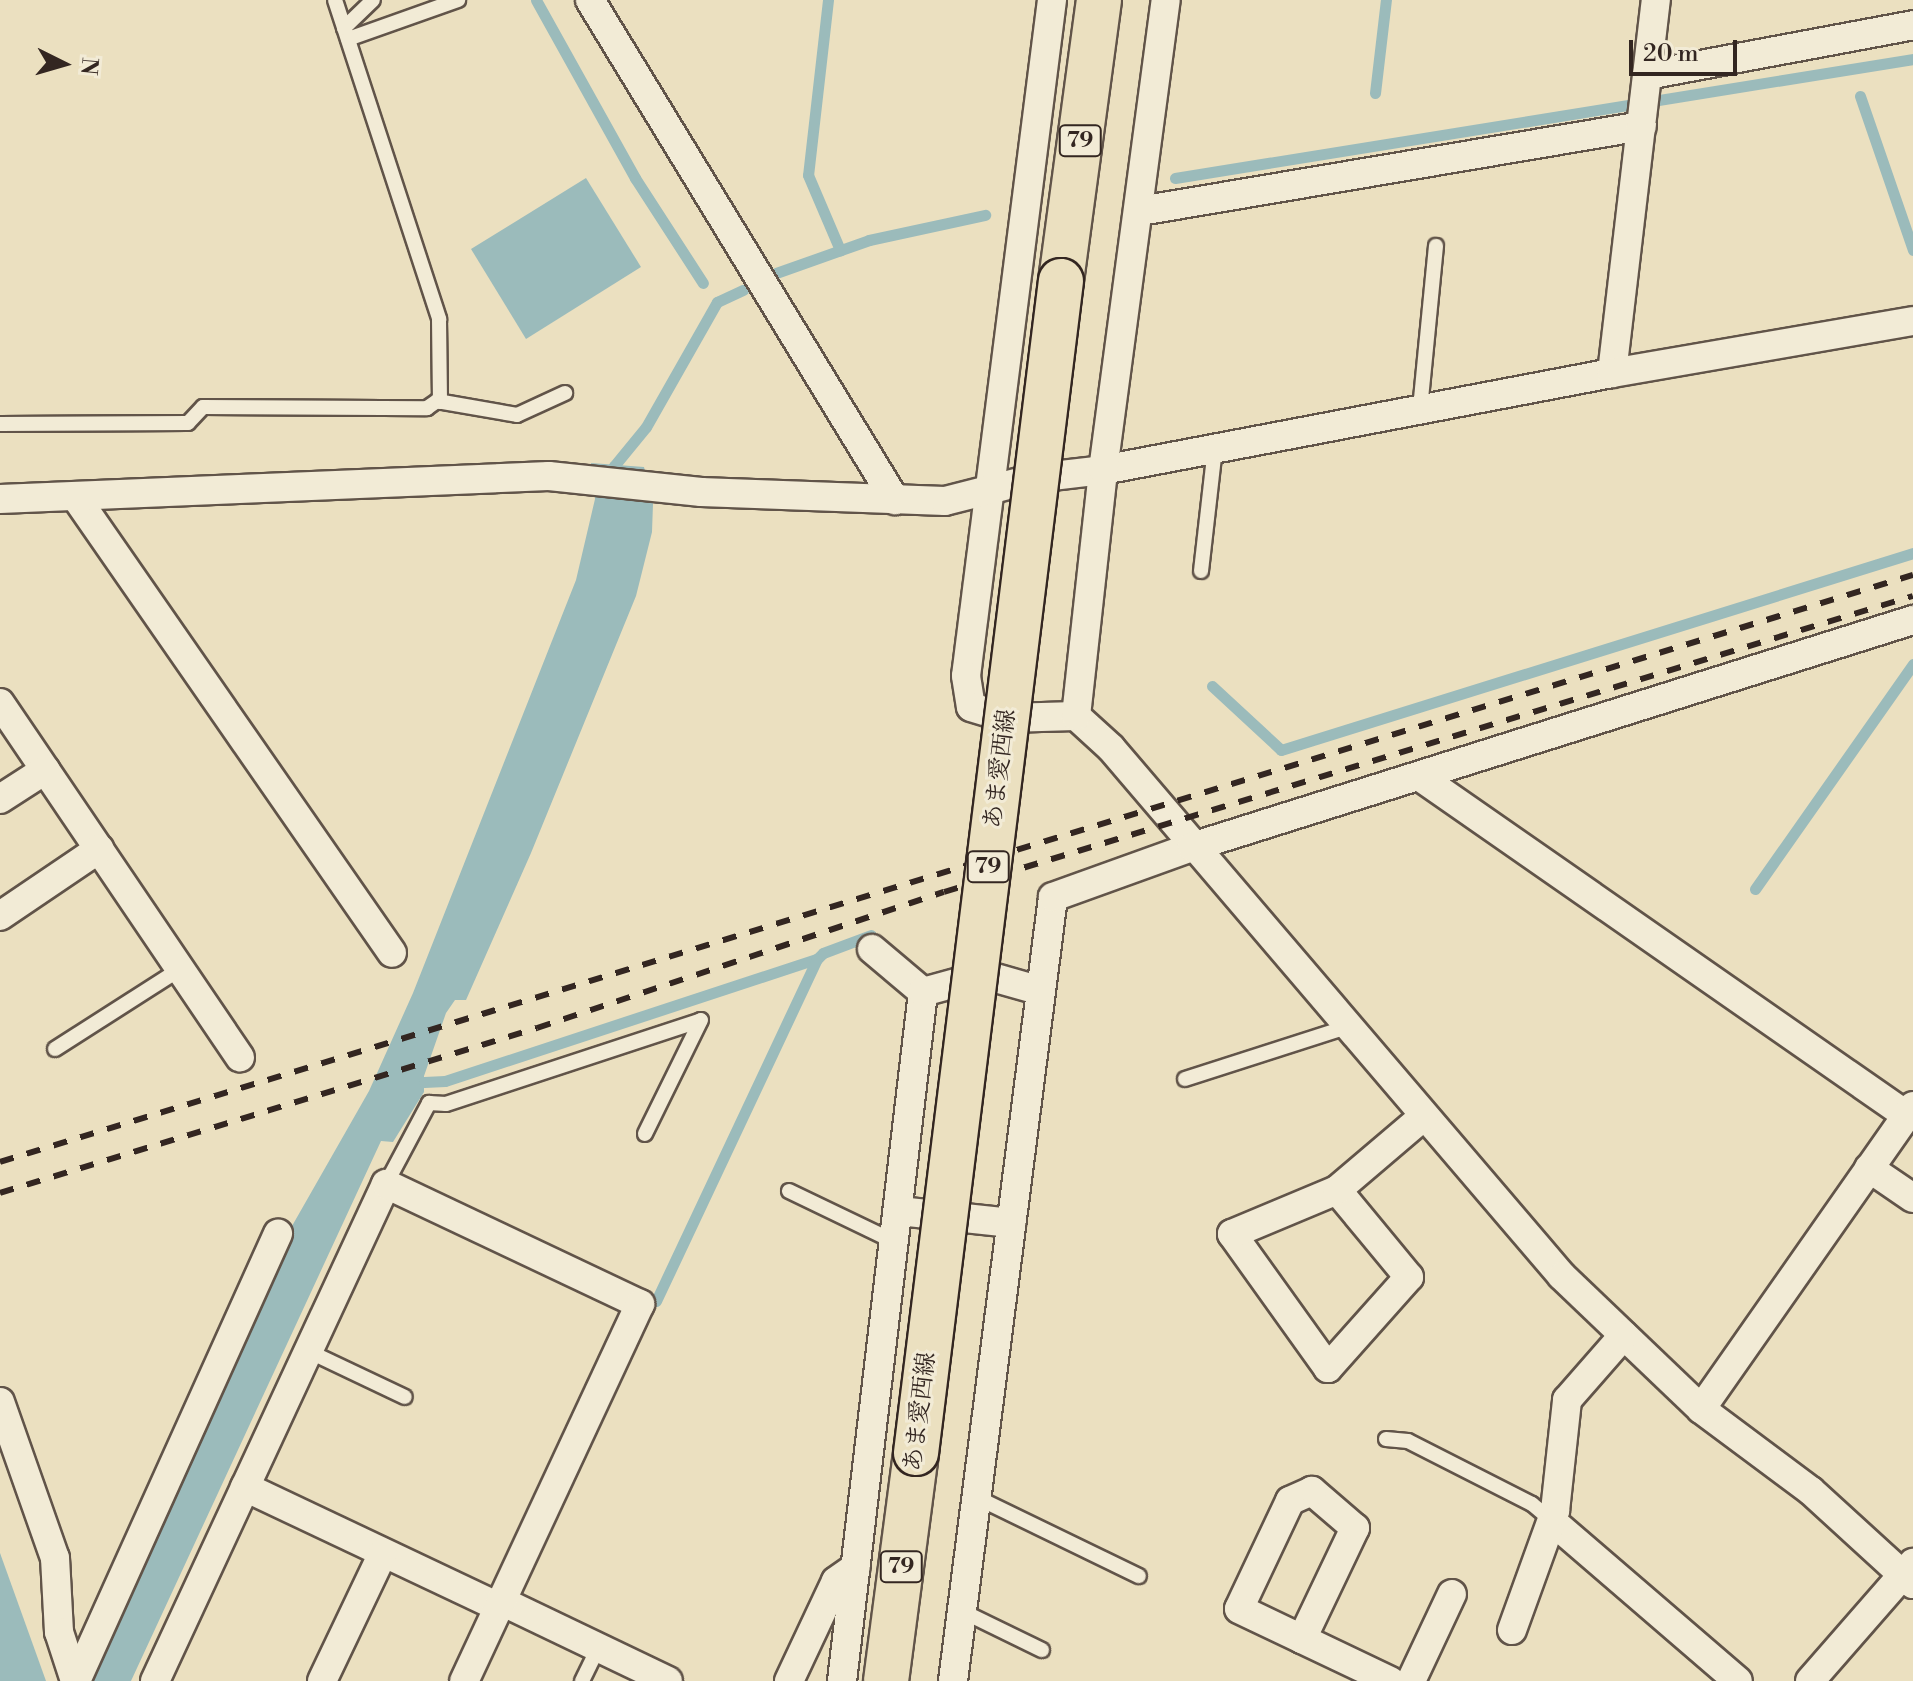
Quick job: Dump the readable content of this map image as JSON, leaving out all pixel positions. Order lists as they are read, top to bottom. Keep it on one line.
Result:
{"streets":{"main road":["79","あま愛西線"]},"scale_bar":"20 m","north":"right"}
